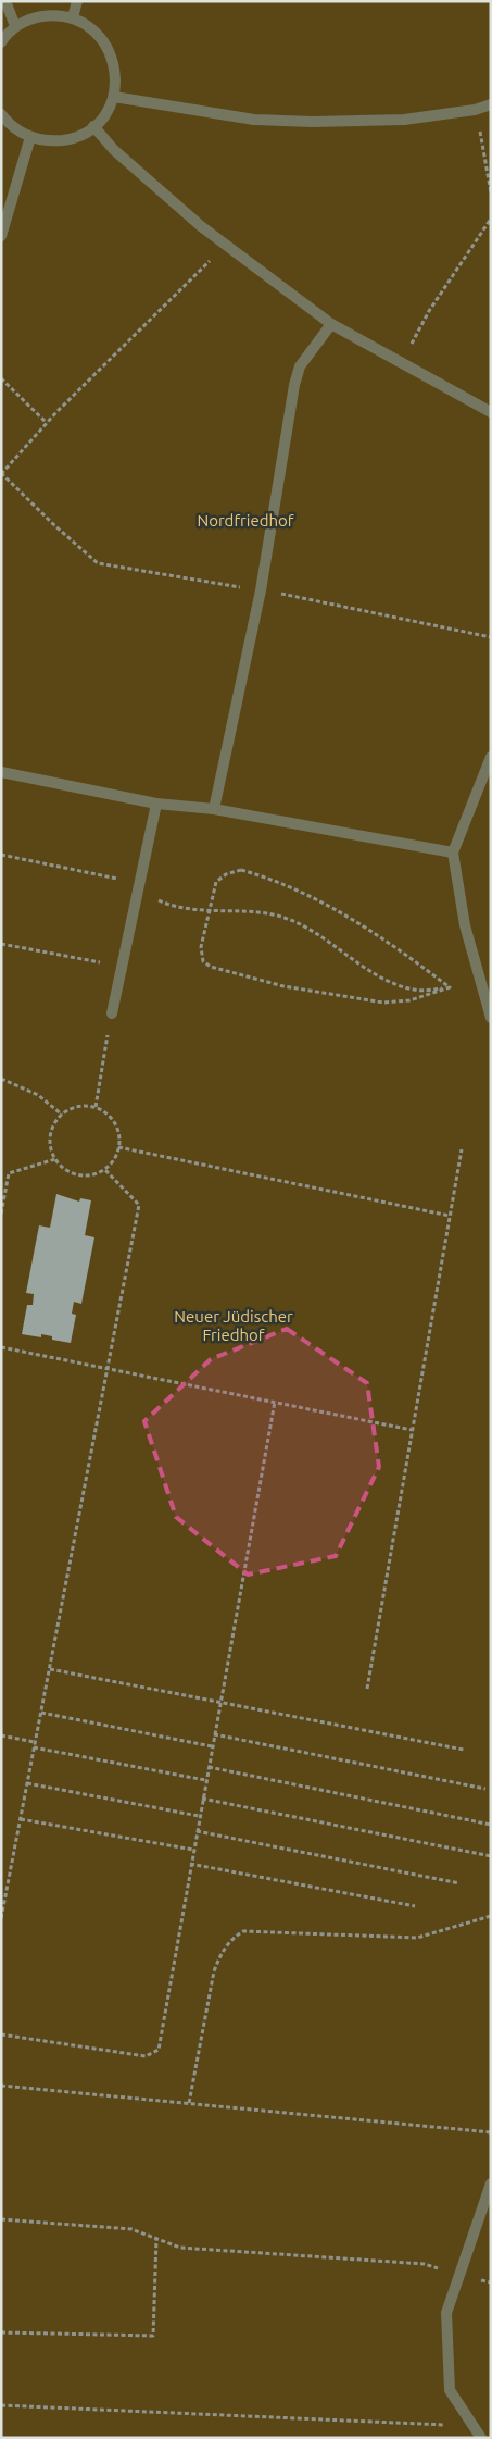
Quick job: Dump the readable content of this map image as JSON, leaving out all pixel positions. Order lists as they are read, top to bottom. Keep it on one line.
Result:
{"parks":["Nordfriedhof","Neuer Jüdischer Friedhof"]}
